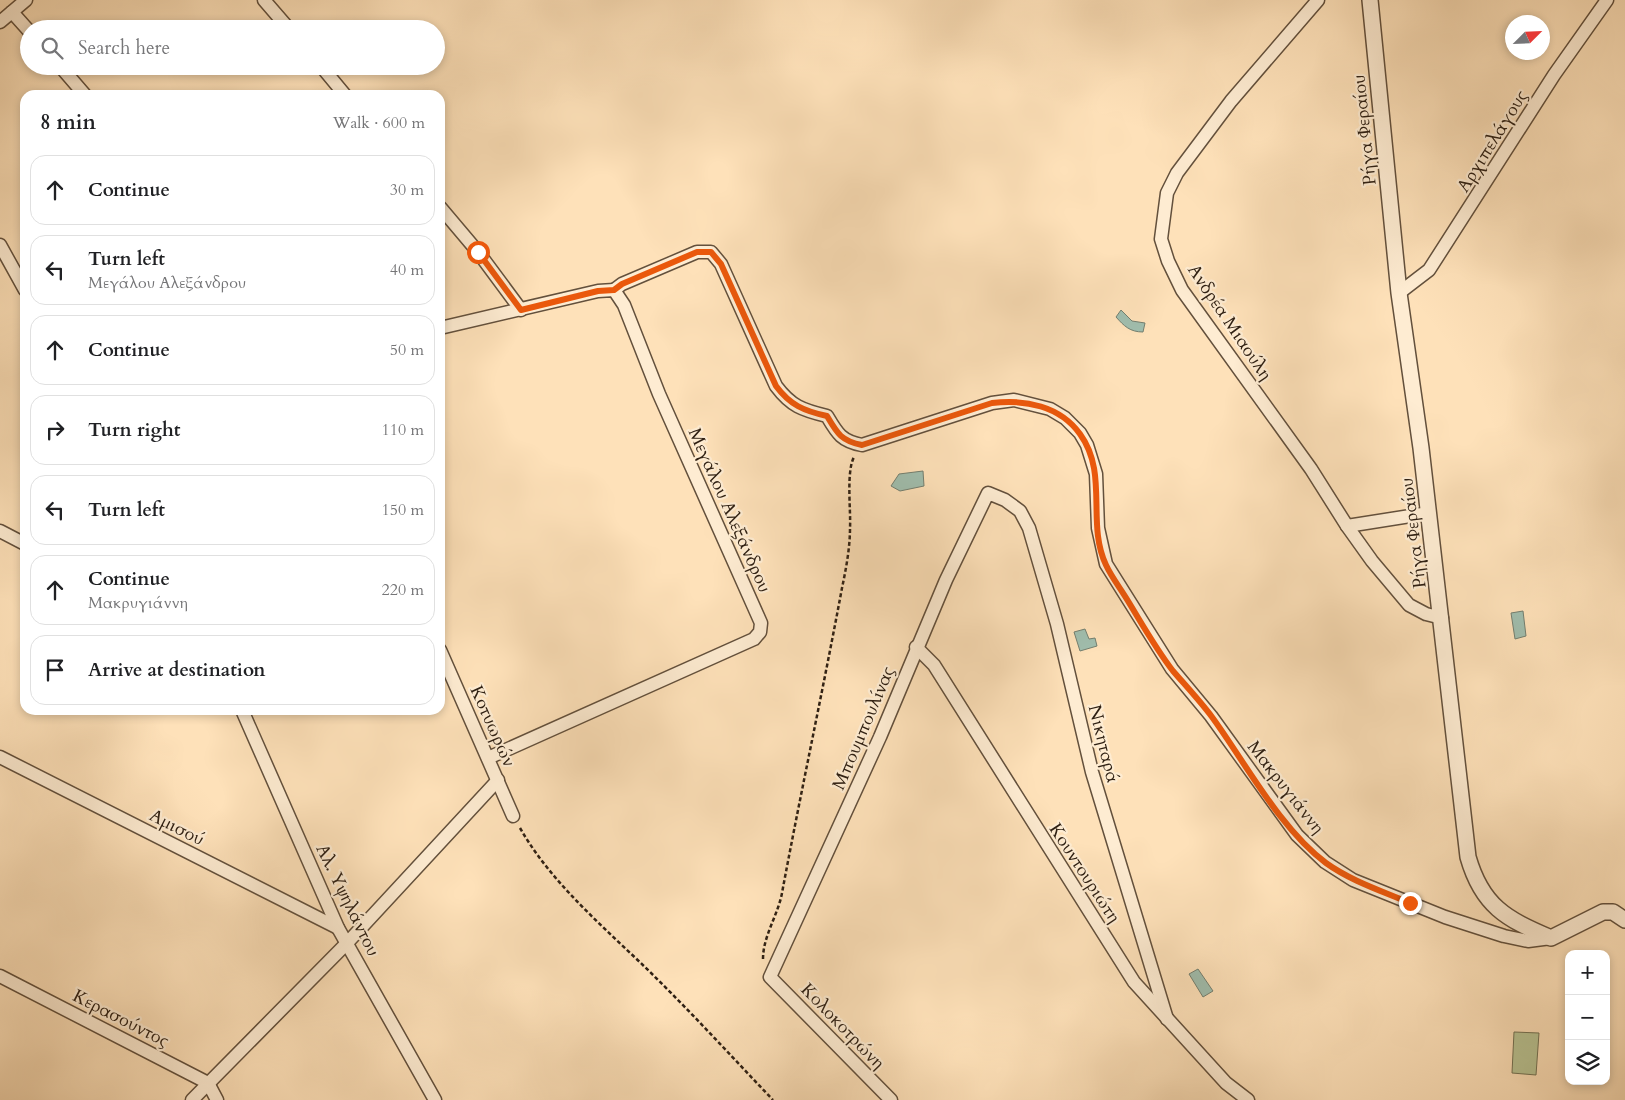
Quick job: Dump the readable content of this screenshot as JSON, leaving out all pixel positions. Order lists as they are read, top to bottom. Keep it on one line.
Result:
{"streets":{"street":["Ρήγα Φεραίου","Αρχιπελάγους","Ανδρέα Μιαούλη","Μεγάλου Αλεξάνδρου","Κοτυωρών","Μπουμπουλίνας","Νικηταρά","Μακρυγιάννη","Αμισού","Κουντουριώτη","Αλ. Υψηλάντου","Κερασούντος","Κολοκοτρώνη"]},"crossings":[["Ρήγα Φεραίου","Αρχιπελάγους"],["Ρήγα Φεραίου","Ανδρέα Μιαούλη"],["Ρήγα Φεραίου","Μακρυγιάννη"],["Μεγάλου Αλεξάνδρου","Κοτυωρών"],["Μπουμπουλίνας","Νικηταρά"],["Μπουμπουλίνας","Κουντουριώτη"],["Μπουμπουλίνας","Κολοκοτρώνη"],["Νικηταρά","Κουντουριώτη"],["Αμισού","Αλ. Υψηλάντου"]],"north":"top right","page":{"search":"Search here","heading":["8 min","Walk · 600 m"],"list":[["Continue","30 m"],["Turn left","Μεγάλου Αλεξάνδρου","40 m"],["Continue","50 m"],["Turn right","110 m"],["Turn left","150 m"],["Continue","Μακρυγιάννη","220 m"],"Arrive at destination"],"map_buttons":["+","−"]}}
